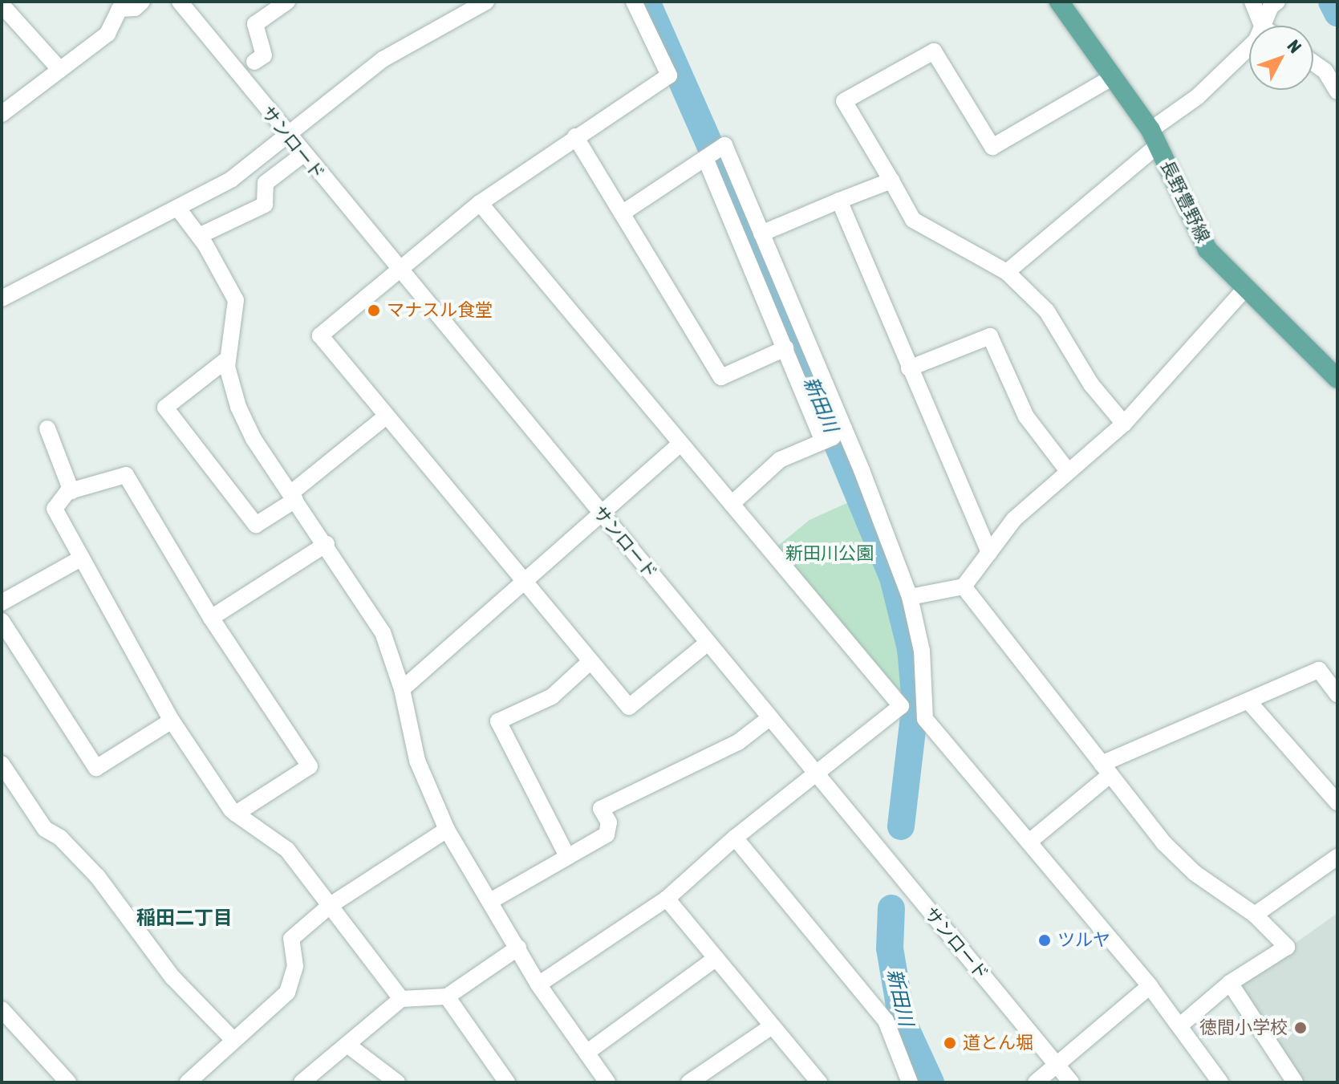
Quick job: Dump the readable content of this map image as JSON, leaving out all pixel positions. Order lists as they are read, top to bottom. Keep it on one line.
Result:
{"streets":{"main road":["長野豊野線"],"street":["サンロード"]},"districts":["稲田二丁目"],"water":["新田川"],"parks":["新田川公園"],"places":["マナスル食堂","ツルヤ","徳間小学校","道とん堀"],"north":"top right"}
